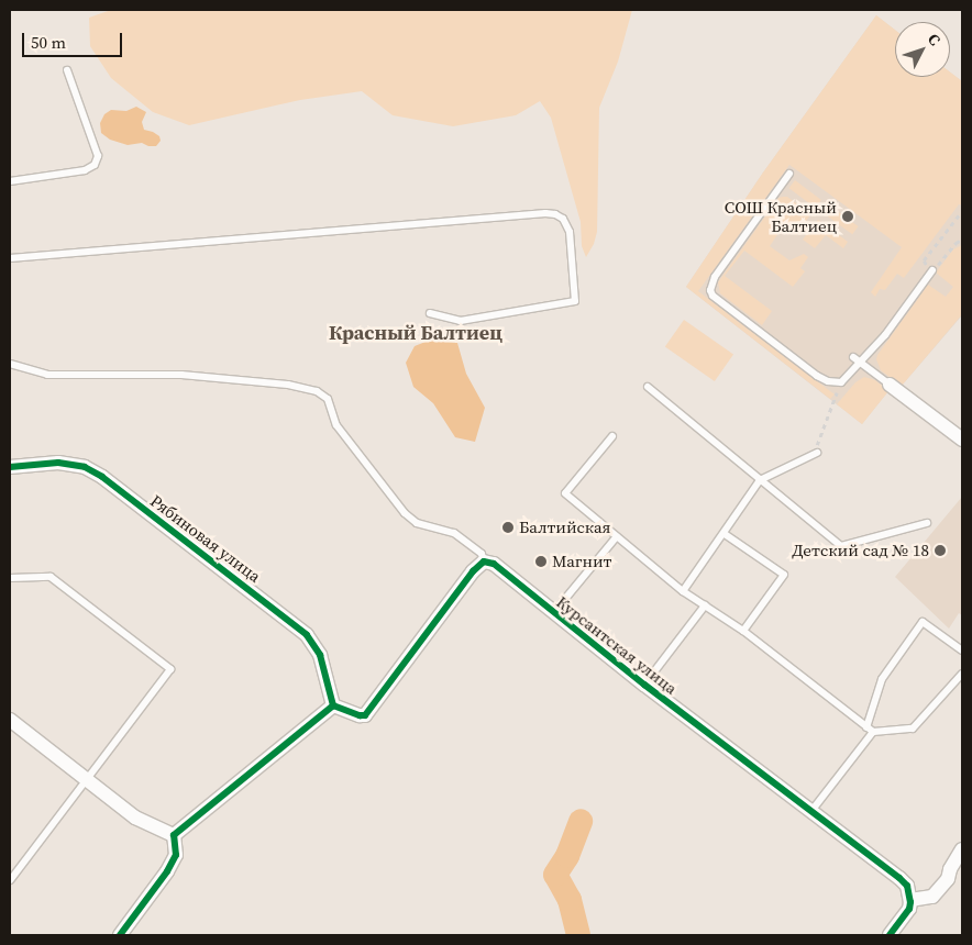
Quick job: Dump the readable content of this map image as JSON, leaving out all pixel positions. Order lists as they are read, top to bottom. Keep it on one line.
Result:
{"streets":{"street":["Рябиновая улица","Курсантская улица"]},"districts":["Красный Балтиец"],"places":["СОШ Красный Балтиец","Балтийская","Детский сад № 18","Магнит"],"scale_bar":"50 m","north":"top right"}
